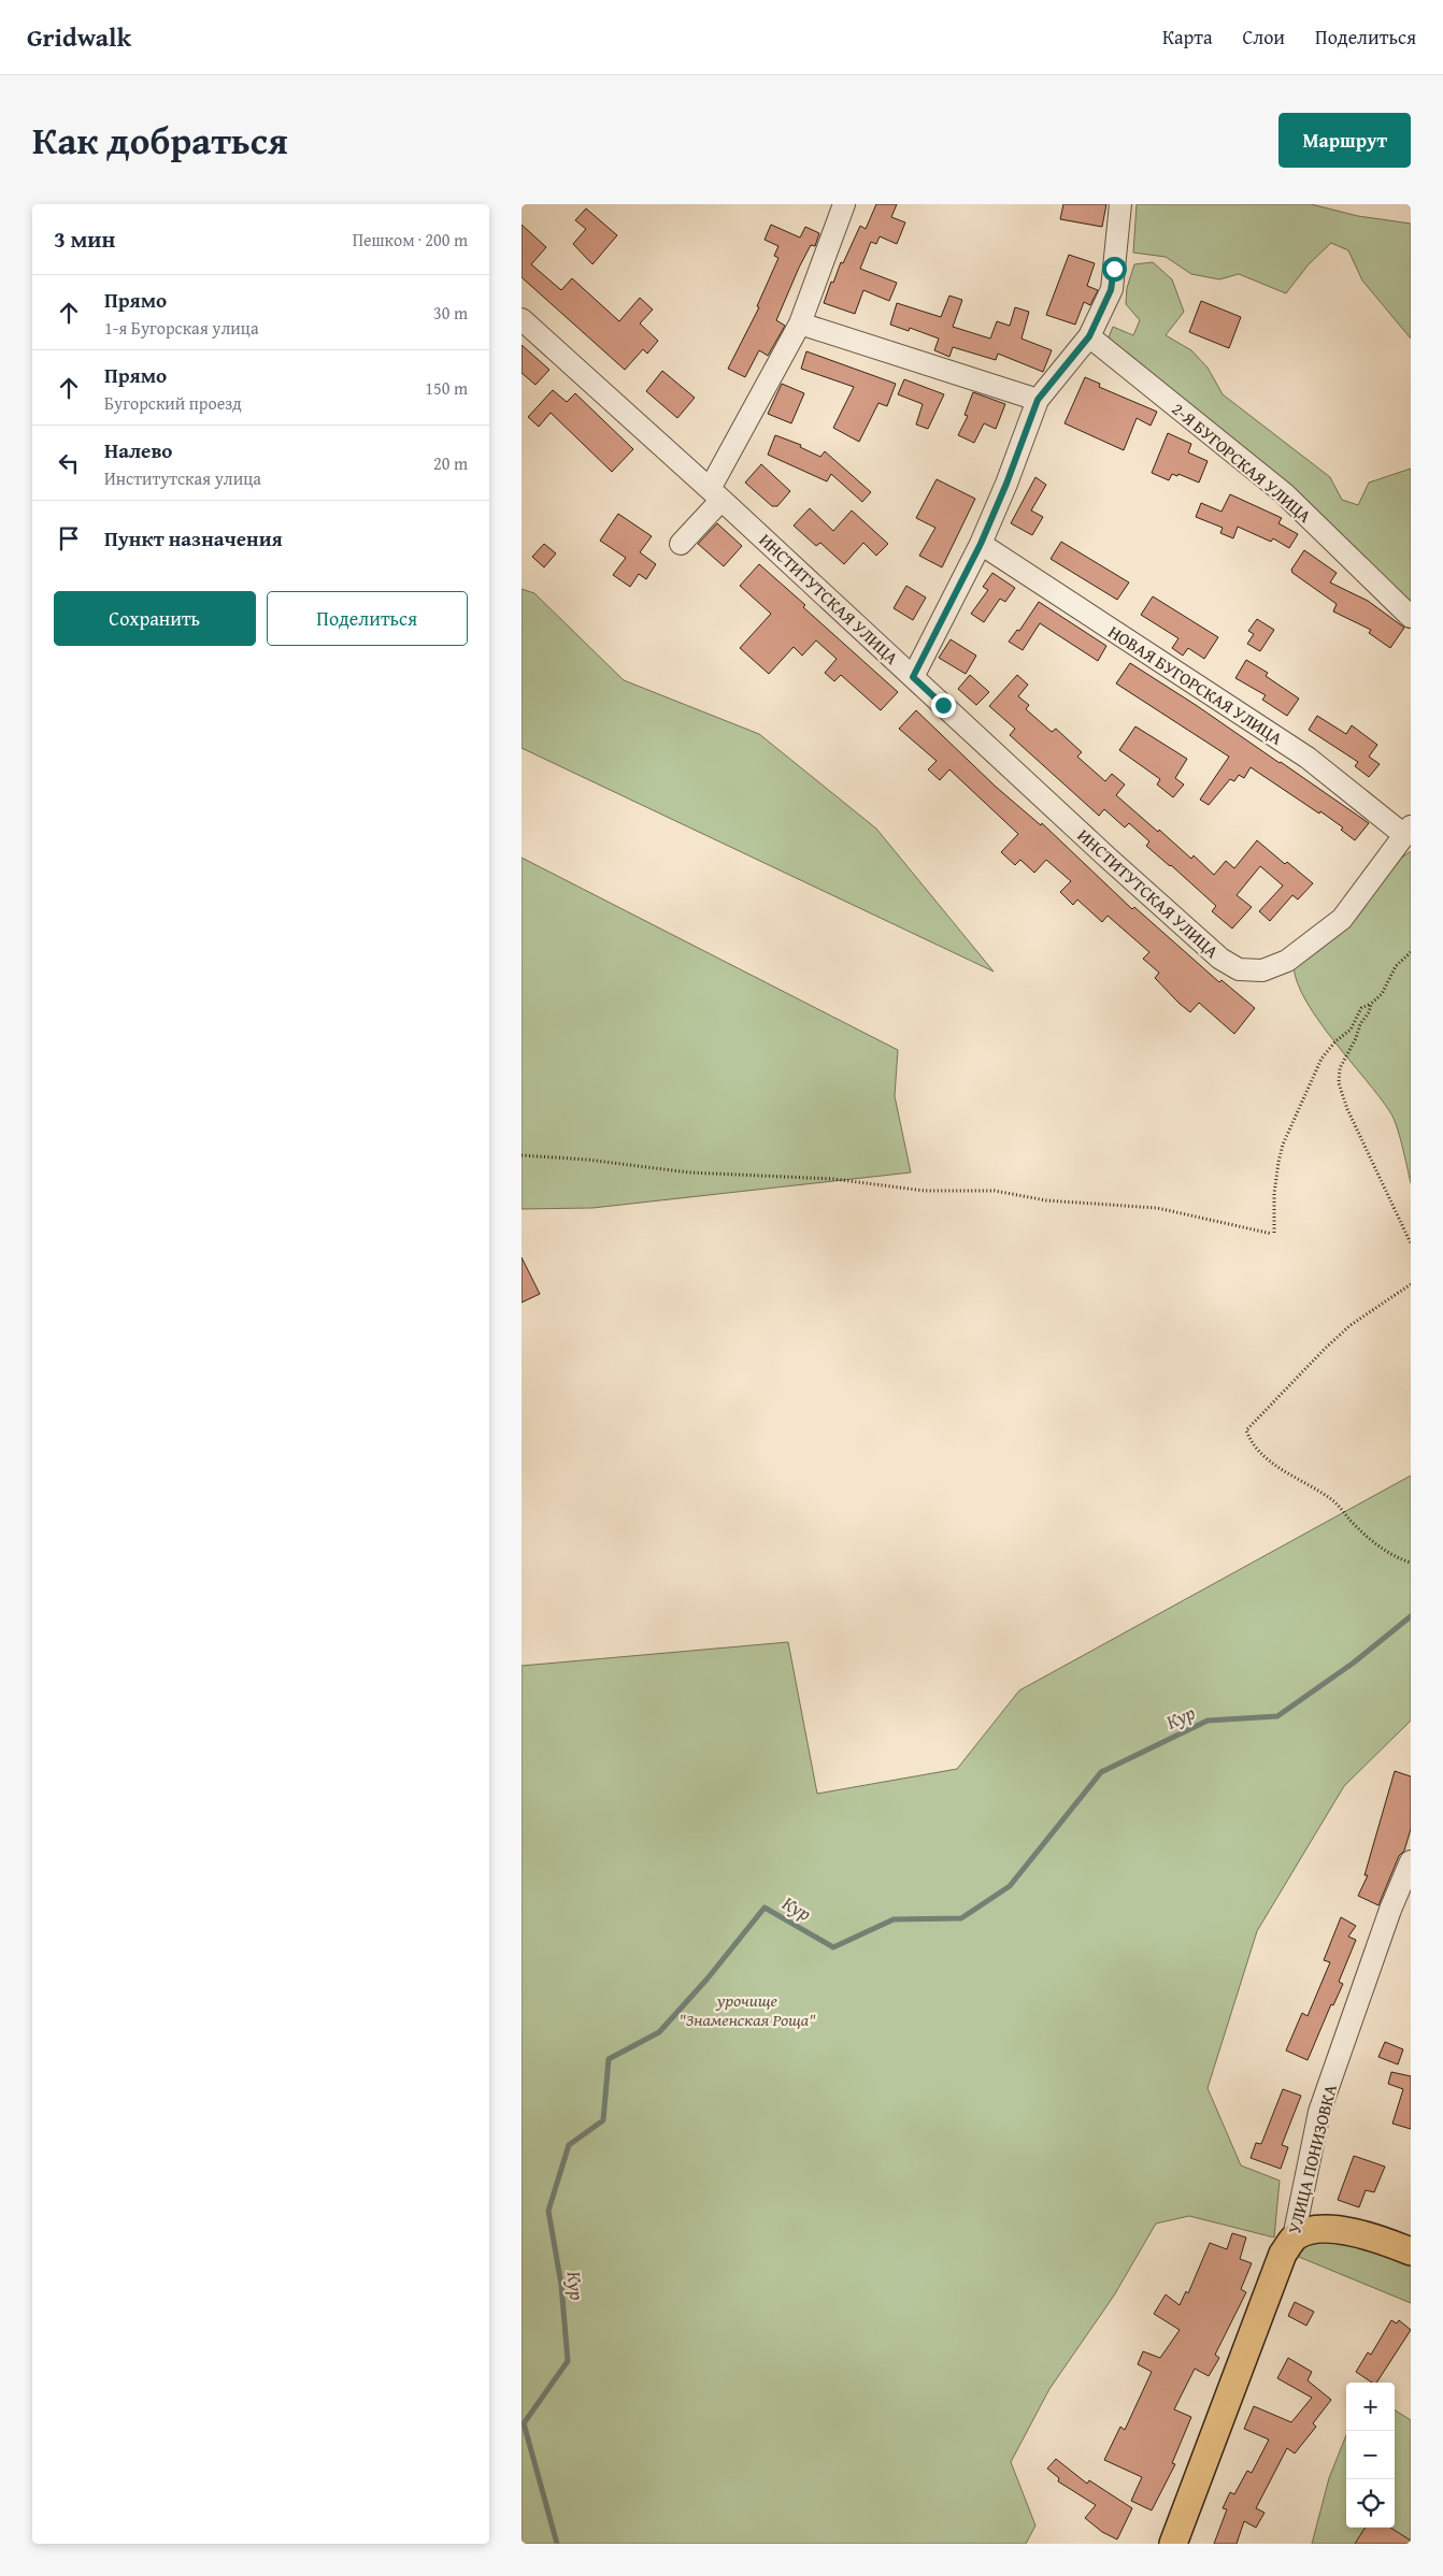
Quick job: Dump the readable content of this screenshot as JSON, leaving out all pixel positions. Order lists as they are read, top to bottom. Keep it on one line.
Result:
{"streets":{"main road":["УЛИЦА ПОНИЗОВКА"],"street":["2-Я БУГОРСКАЯ УЛИЦА","ИНСТИТУТСКАЯ УЛИЦА","НОВАЯ БУГОРСКАЯ УЛИЦА"]},"crossings":[["ИНСТИТУТСКАЯ УЛИЦА","НОВАЯ БУГОРСКАЯ УЛИЦА"]],"water":["Кур"],"parks":["урочище \"Знаменская Роща\""],"page":{"header":"Gridwalk","nav":["Карта","Слои","Поделиться"],"title":"Как добраться","buttons":["Маршрут",["Сохранить","Поделиться"]],"heading":["3 мин","Пешком · 200 m"],"list":[["Прямо","1-я Бугорская улица","30 m"],["Прямо","Бугорский проезд","150 m"],["Налево","Институтская улица","20 m"],"Пункт назначения"],"map_buttons":["+","−"]}}
